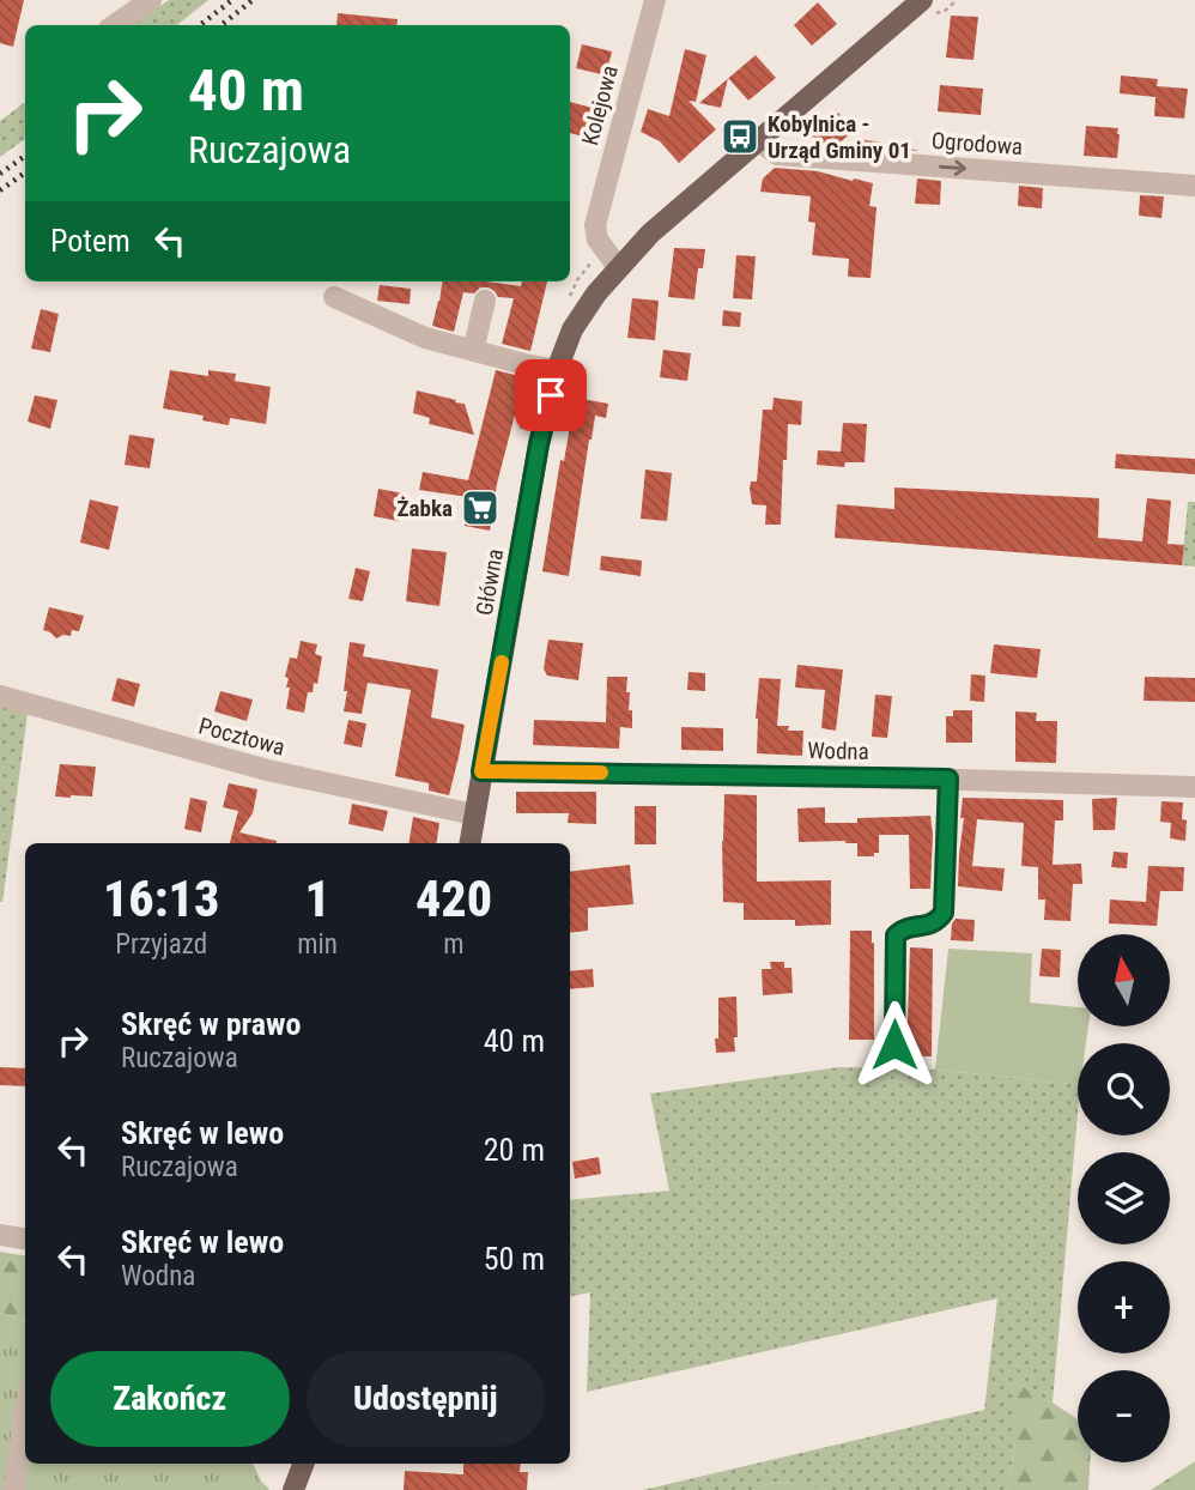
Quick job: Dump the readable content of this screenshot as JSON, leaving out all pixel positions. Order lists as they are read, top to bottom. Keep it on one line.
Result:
{"streets":{"main road":["Główna"],"street":["Kolejowa","Ogrodowa","Pocztowa","Wodna"]},"crossings":[["Kolejowa","Główna"],["Główna","Pocztowa"],["Główna","Wodna"]],"one_way":["Ogrodowa"],"places":{"bus stop":["Kobylnica - Urząd Gminy 01"],"supermarket":["Żabka"]},"north":"top","page":{"turn":["40 m","Ruczajowa"],"then":"Potem","eta":["16:13","Przyjazd","1","min","420","m"],"map_buttons":["+","−"],"list":[{"name":"Skręć w prawo","note":"Ruczajowa","value":"40 m"},{"name":"Skręć w lewo","note":"Ruczajowa","value":"20 m"},{"name":"Skręć w lewo","note":"Wodna","value":"50 m"}],"buttons":["Zakończ","Udostępnij"]}}
